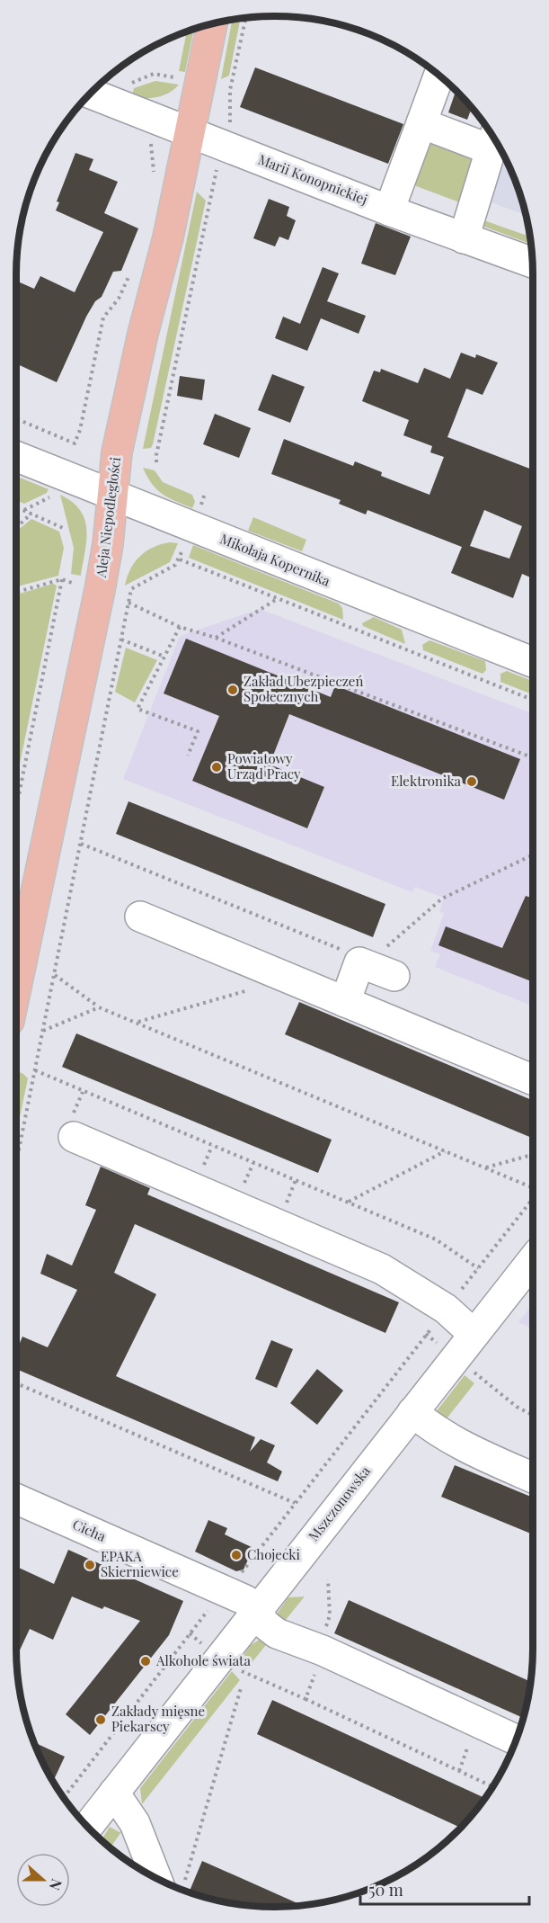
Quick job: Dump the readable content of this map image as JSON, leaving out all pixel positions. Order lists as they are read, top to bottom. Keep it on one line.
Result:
{"streets":{"main road":["Aleja Niepodległości"],"street":["Marii Konopnickiej","Mikołaja Kopernika","Mszczonowska","Cicha"]},"crossings":[["Marii Konopnickiej","Aleja Niepodległości"],["Aleja Niepodległości","Mikołaja Kopernika"],["Mszczonowska","Cicha"]],"places":["Zakład Ubezpieczeń Społecznych","Powiatowy Urząd Pracy","Elektronika","Chojecki","EPAKA Skierniewice","Alkohole świata","Zakłady mięsne Piekarscy"],"scale_bar":"50 m","north":"right"}
